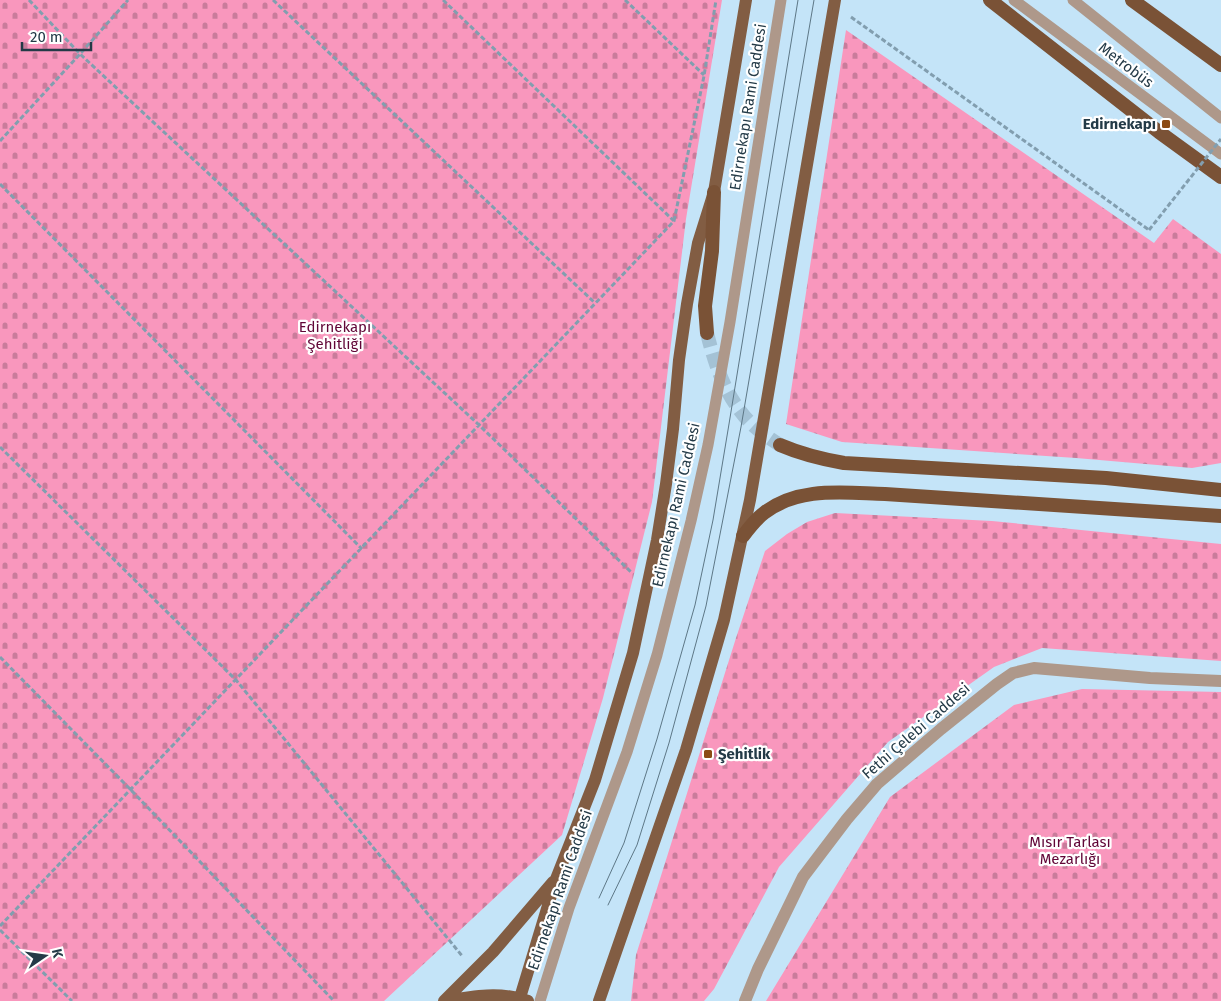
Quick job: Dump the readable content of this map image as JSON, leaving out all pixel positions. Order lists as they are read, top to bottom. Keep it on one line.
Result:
{"streets":{"street":["Fethi Çelebi Caddesi"],"lane":["Metrobüs","Edirnekapı Rami Caddesi"]},"parks":["Edirnekapı Şehitliği","Mısır Tarlası Mezarlığı"],"places":{"transit":["Edirnekapı","Şehitlik"]},"scale_bar":"20 m","north":"right"}
